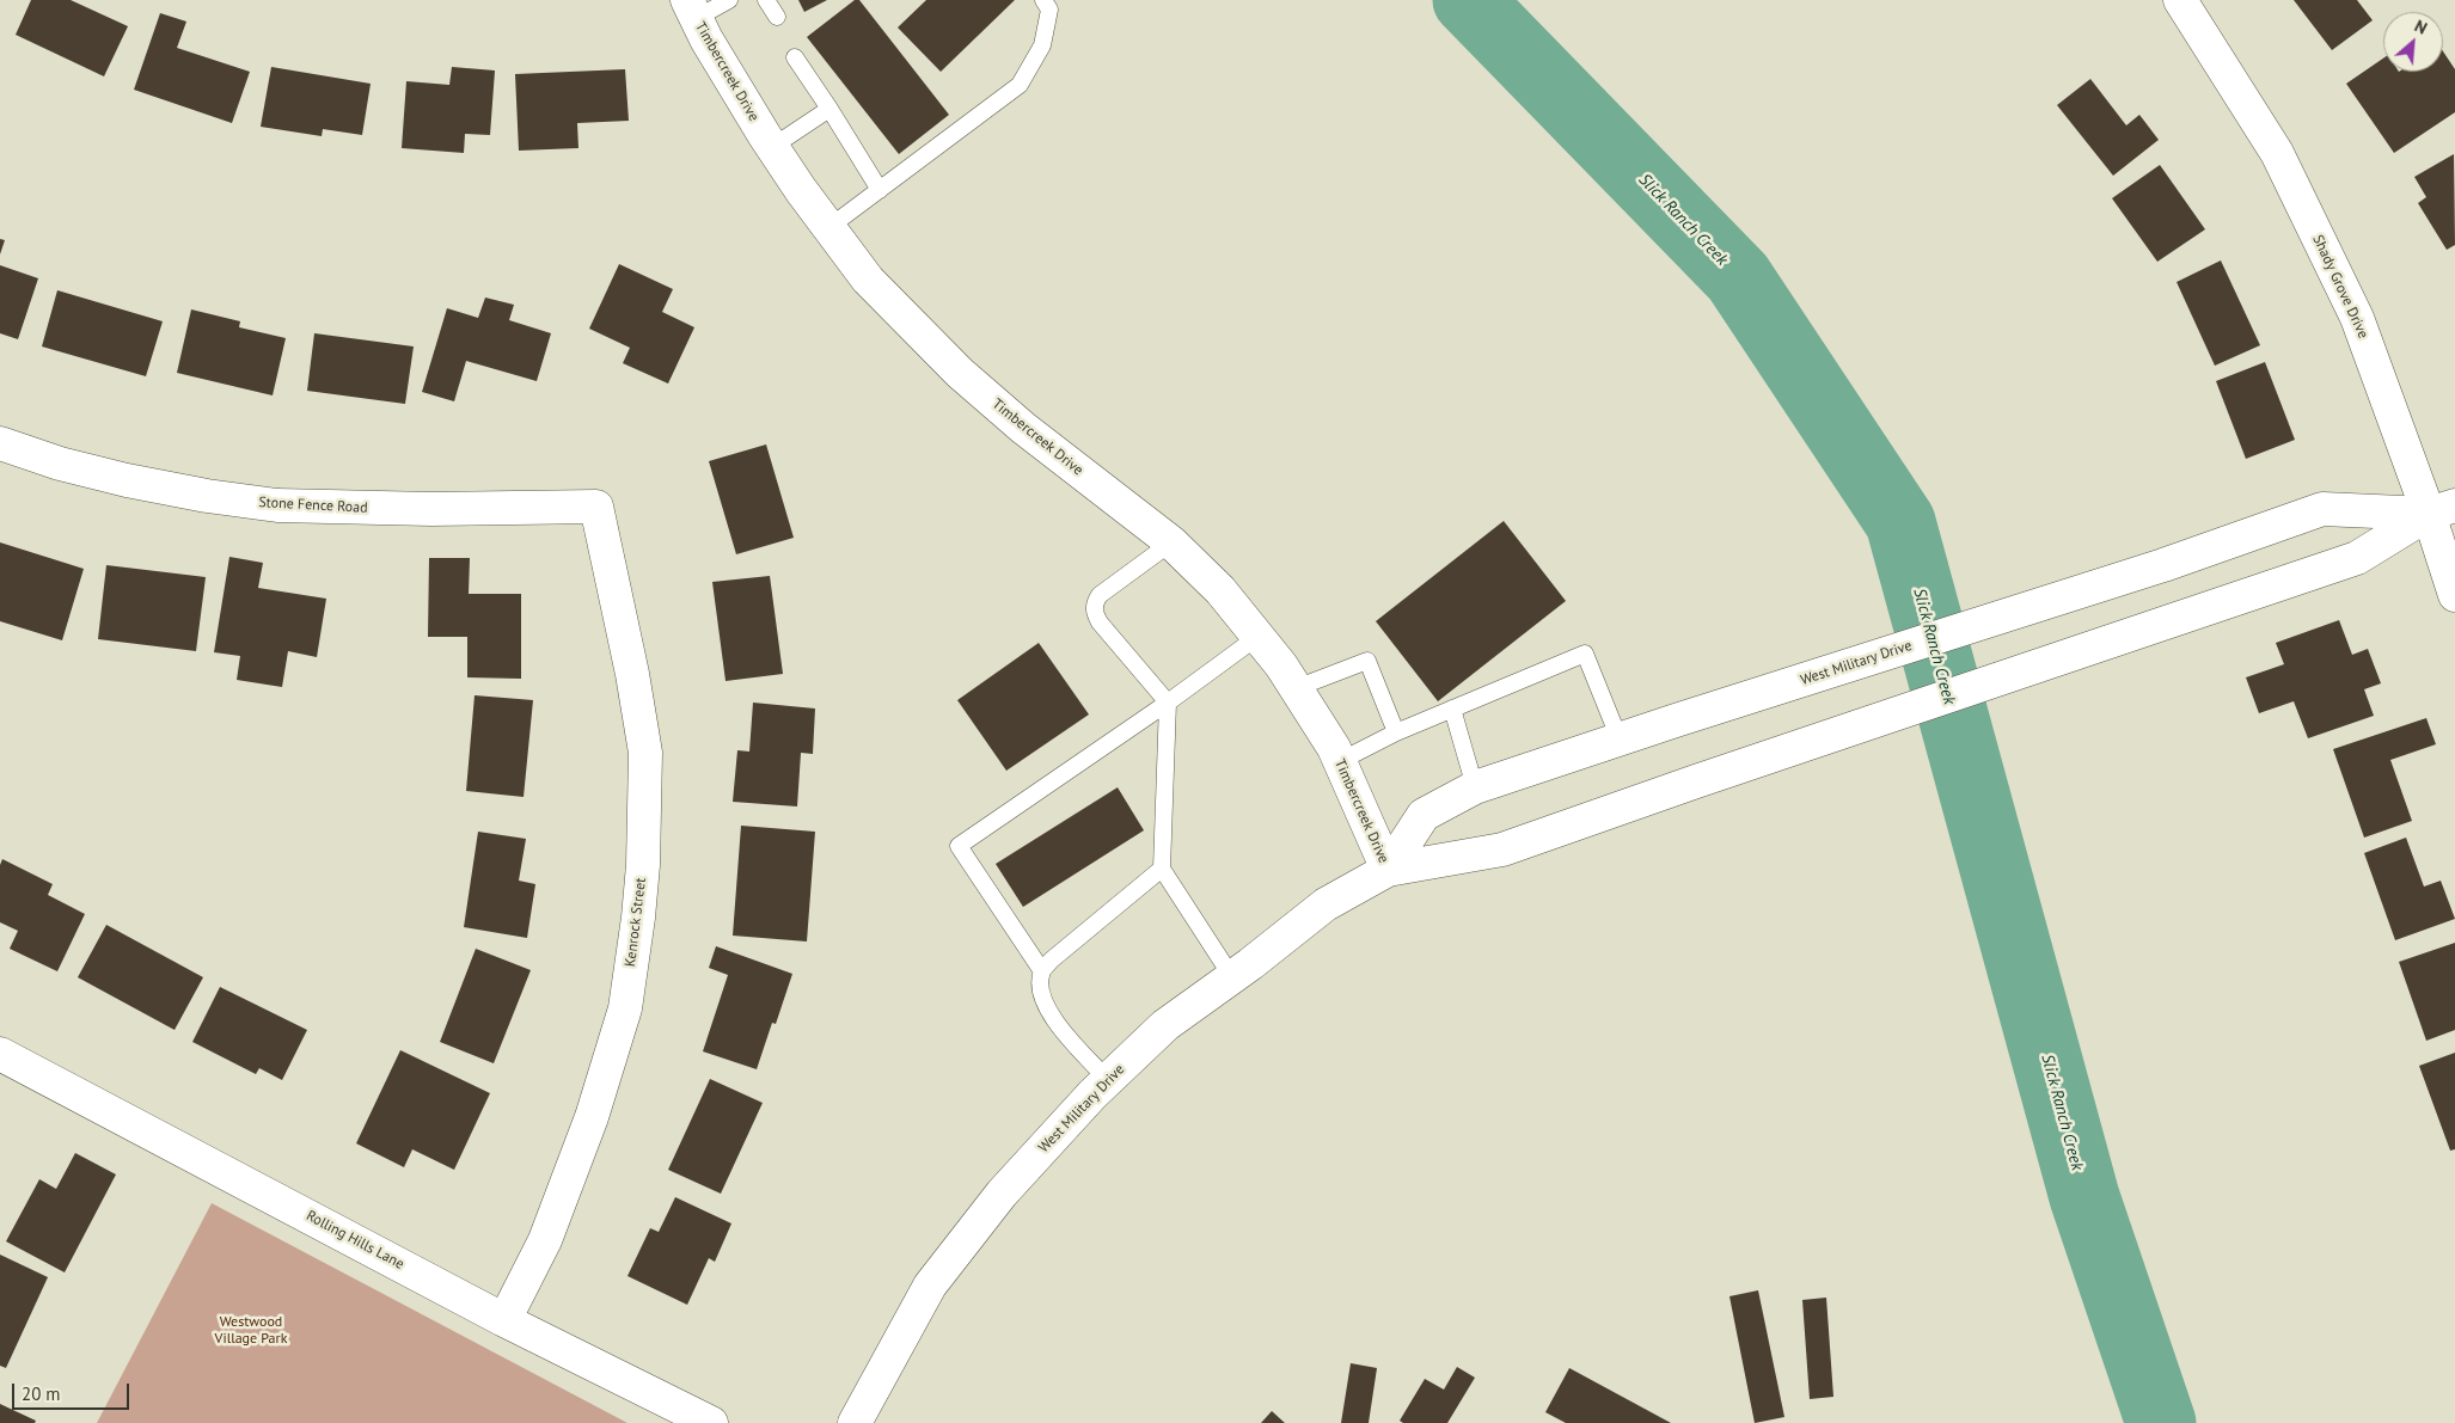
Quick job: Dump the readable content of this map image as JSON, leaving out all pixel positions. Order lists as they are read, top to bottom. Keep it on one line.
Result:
{"streets":{"street":["Timbercreek Drive","Shady Grove Drive","Stone Fence Road","West Military Drive","Kenrock Street","Rolling Hills Lane"]},"crossings":[["Timbercreek Drive","West Military Drive"],["Shady Grove Drive","West Military Drive"],["Stone Fence Road","Kenrock Street"],["Kenrock Street","Rolling Hills Lane"]],"water":["Slick Ranch Creek"],"parks":["Westwood Village Park"],"scale_bar":"20 m","north":"top right"}
